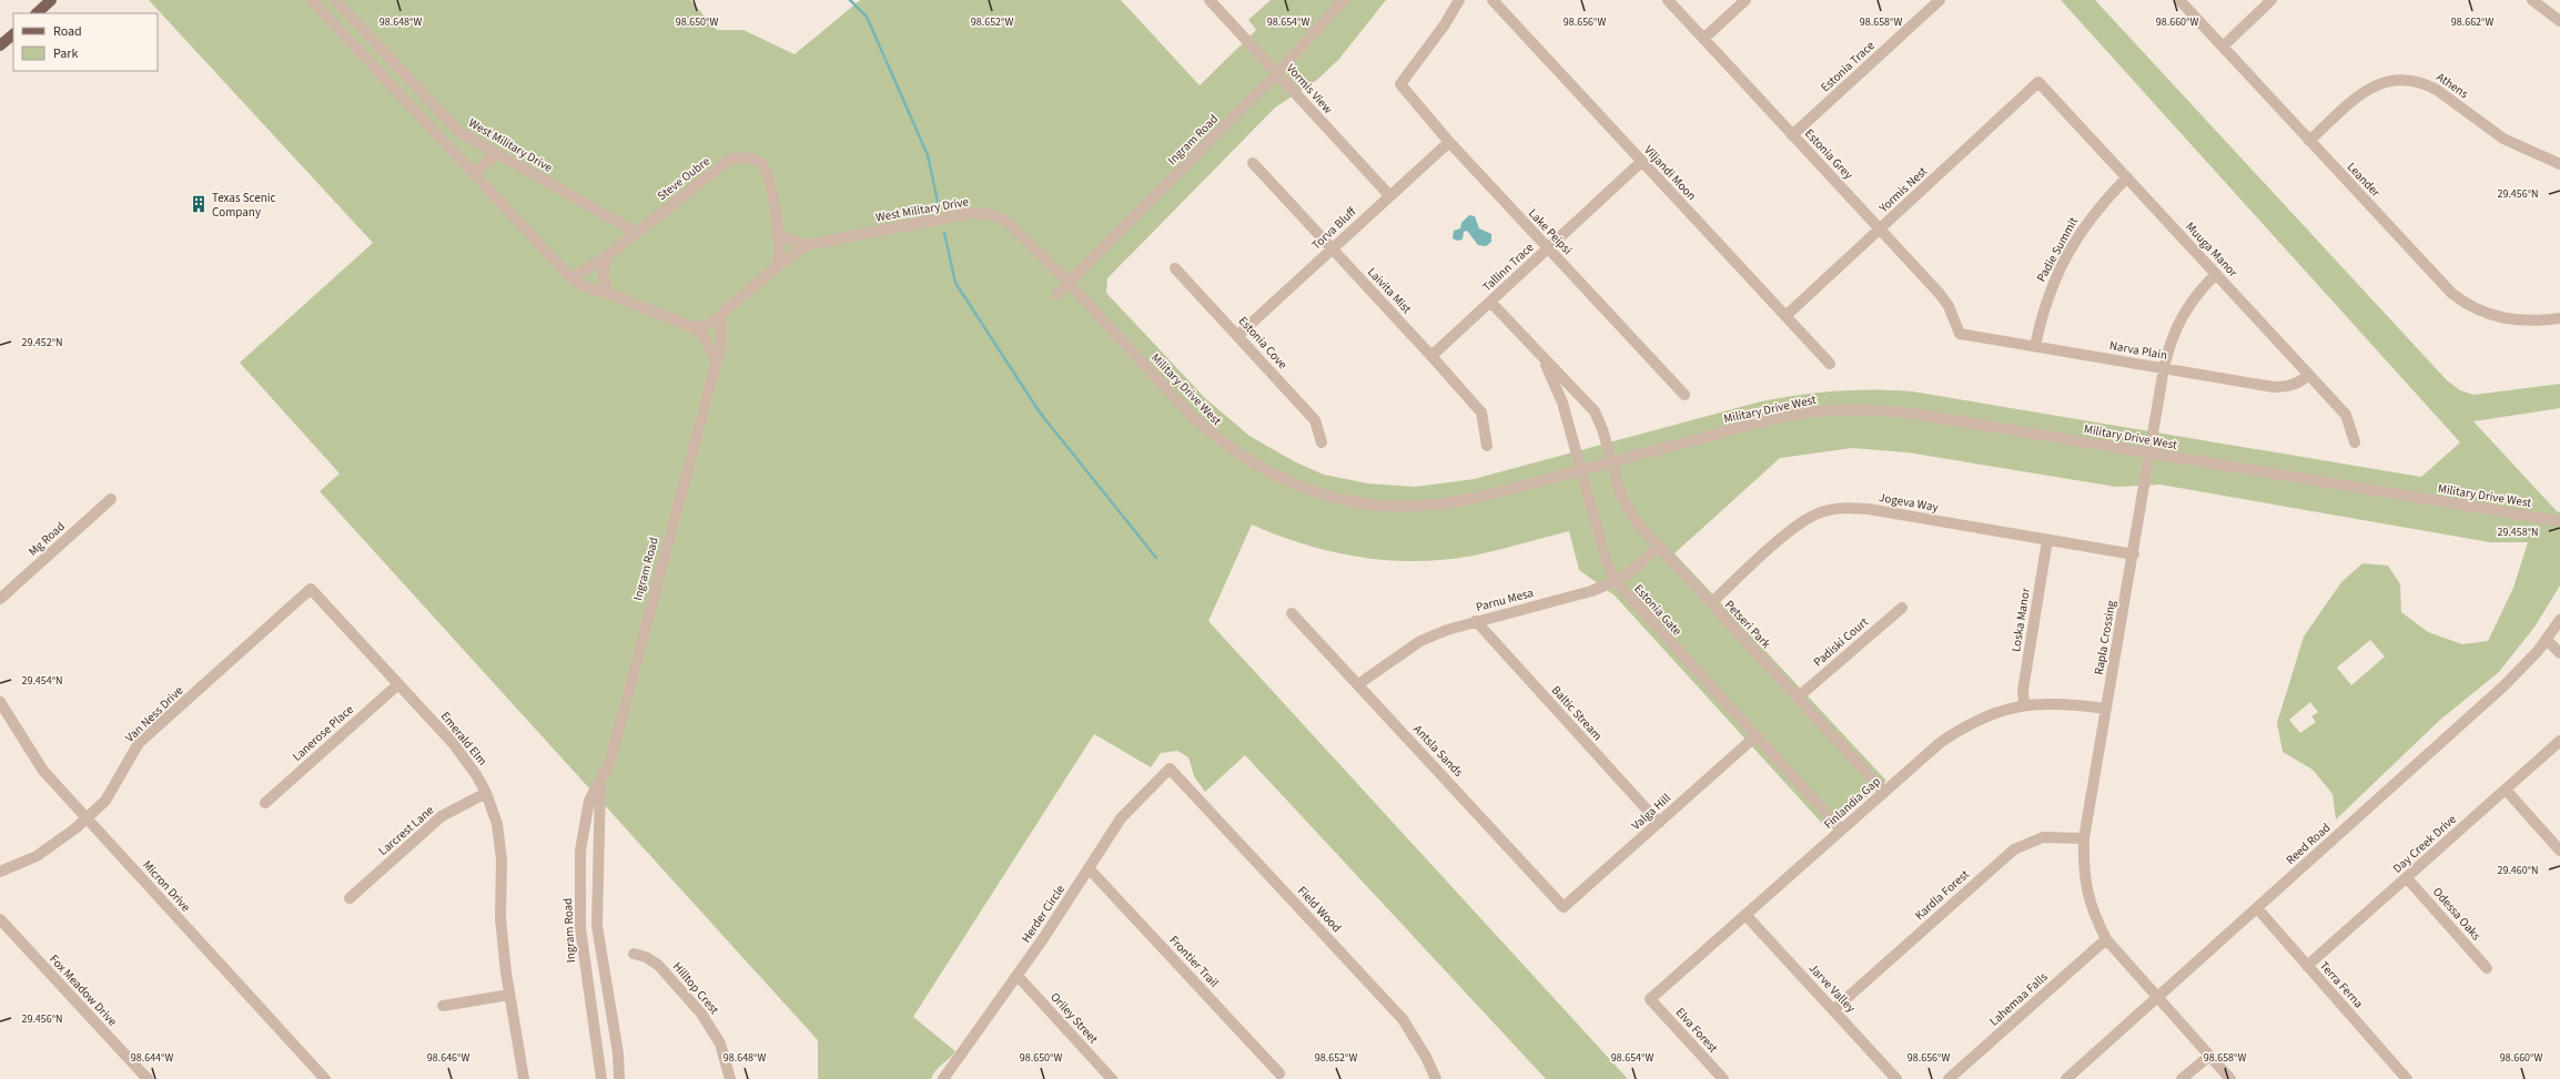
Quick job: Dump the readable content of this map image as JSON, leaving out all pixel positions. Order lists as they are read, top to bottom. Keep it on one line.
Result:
{"streets":{"street":["Estonia Trace","Athens","Vormis View","Ingram Road","West Military Drive","Estonia Grey","Viljandi Moon","Steve Oubre","Leander","Yormis Nest","Torva Bluff","Lake Peipsi","Padie Summit","Muuga Manor","Tallinn Trace","Laivita Mist","Estonia Cove","Narva Plain","Military Drive West","Jogeva Way","Mg Road","Parnu Mesa","Estonia Gate","Loska Manor","Petseri Park","Rapla Crossing","Padiski Court","Baltic Stream","Van Ness Drive","Lanerose Place","Emerald Elm","Antsla Sands","Finlandia Gap","Valga Hill","Larcrest Lane","Reed Road","Day Creek Drive","Micron Drive","Kardla Forest","Field Wood","Herder Circle","Odessa Oaks","Frontier Trail","Terra Ferna","Hilltop Crest","Jarve Valley","Fox Meadow Drive","Lahemaa Falls","Oriley Street","Elva Forest"]},"crossings":[["Estonia Trace","Estonia Grey"],["Athens","Leander"],["Vormis View","Ingram Road"],["Vormis View","Torva Bluff"],["Ingram Road","West Military Drive"],["Ingram Road","Military Drive West"],["West Military Drive","Steve Oubre"],["West Military Drive","Military Drive West"],["Estonia Grey","Yormis Nest"],["Estonia Grey","Narva Plain"],["Viljandi Moon","Yormis Nest"],["Viljandi Moon","Tallinn Trace"],["Yormis Nest","Muuga Manor"],["Torva Bluff","Lake Peipsi"],["Torva Bluff","Laivita Mist"],["Torva Bluff","Estonia Cove"],["Lake Peipsi","Tallinn Trace"],["Padie Summit","Muuga Manor"],["Padie Summit","Narva Plain"],["Muuga Manor","Narva Plain"],["Muuga Manor","Rapla Crossing"],["Tallinn Trace","Laivita Mist"],["Tallinn Trace","Estonia Gate"],["Narva Plain","Rapla Crossing"],["Military Drive West","Estonia Gate"],["Military Drive West","Petseri Park"],["Military Drive West","Rapla Crossing"],["Jogeva Way","Loska Manor"],["Jogeva Way","Petseri Park"],["Jogeva Way","Rapla Crossing"],["Parnu Mesa","Estonia Gate"],["Parnu Mesa","Petseri Park"],["Parnu Mesa","Baltic Stream"],["Parnu Mesa","Antsla Sands"],["Estonia Gate","Petseri Park"],["Estonia Gate","Finlandia Gap"],["Estonia Gate","Valga Hill"],["Loska Manor","Finlandia Gap"],["Petseri Park","Padiski Court"],["Petseri Park","Finlandia Gap"],["Rapla Crossing","Finlandia Gap"],["Rapla Crossing","Reed Road"],["Rapla Crossing","Kardla Forest"],["Rapla Crossing","Lahemaa Falls"],["Baltic Stream","Valga Hill"],["Van Ness Drive","Emerald Elm"],["Van Ness Drive","Micron Drive"],["Lanerose Place","Emerald Elm"],["Emerald Elm","Larcrest Lane"],["Antsla Sands","Valga Hill"],["Finlandia Gap","Jarve Valley"],["Finlandia Gap","Elva Forest"],["Reed Road","Terra Ferna"],["Day Creek Drive","Odessa Oaks"],["Day Creek Drive","Terra Ferna"],["Kardla Forest","Jarve Valley"],["Field Wood","Herder Circle"],["Herder Circle","Frontier Trail"],["Herder Circle","Oriley Street"]],"places":{"building":["Texas Scenic Company"]},"legend":["Road","Park"],"coordinates":["98.648°W","98.650°W","98.652°W","98.654°W","98.656°W","98.658°W","98.660°W","98.662°W","29.456°N","29.452°N","29.458°N","29.454°N","29.460°N","98.644°W","98.646°W"]}
